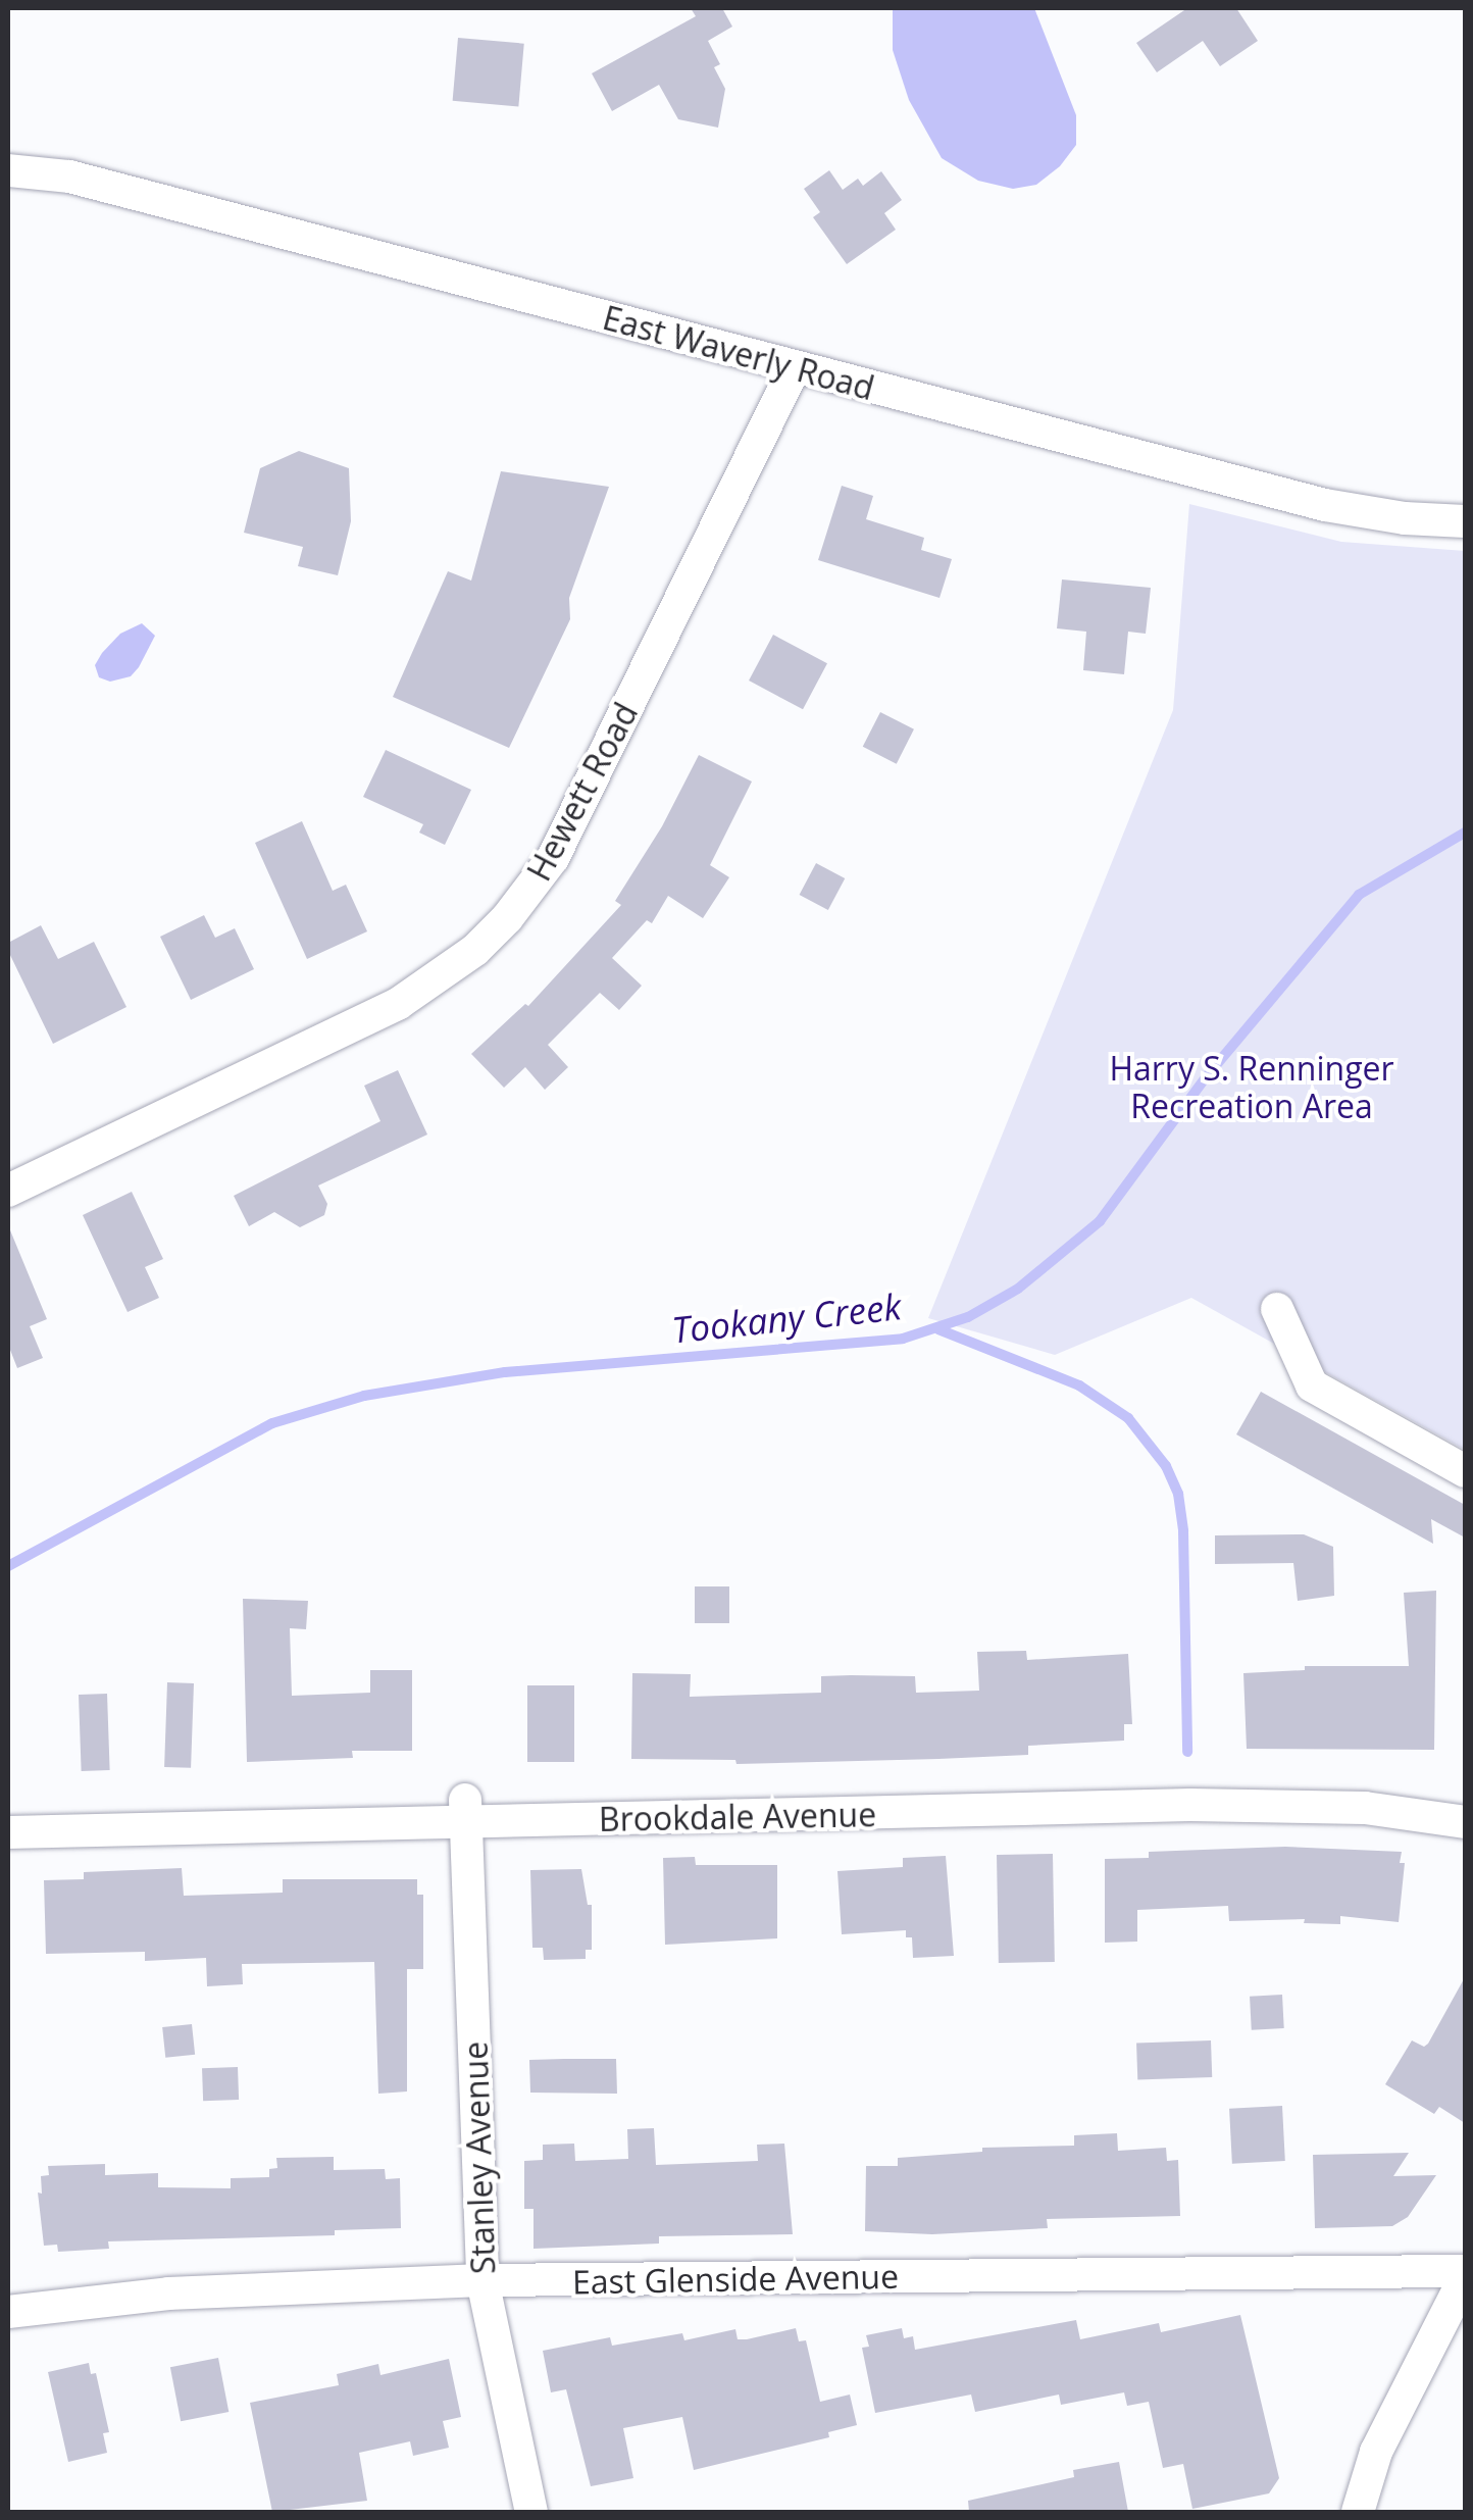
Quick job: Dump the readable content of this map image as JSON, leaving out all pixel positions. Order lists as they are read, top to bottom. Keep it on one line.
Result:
{"streets":{"street":["East Waverly Road","Hewett Road","Brookdale Avenue","Stanley Avenue","East Glenside Avenue"]},"crossings":[["East Waverly Road","Hewett Road"],["Brookdale Avenue","Stanley Avenue"],["Stanley Avenue","East Glenside Avenue"]],"water":["Tookany Creek"],"parks":["Harry S. Renninger Recreation Area"]}
